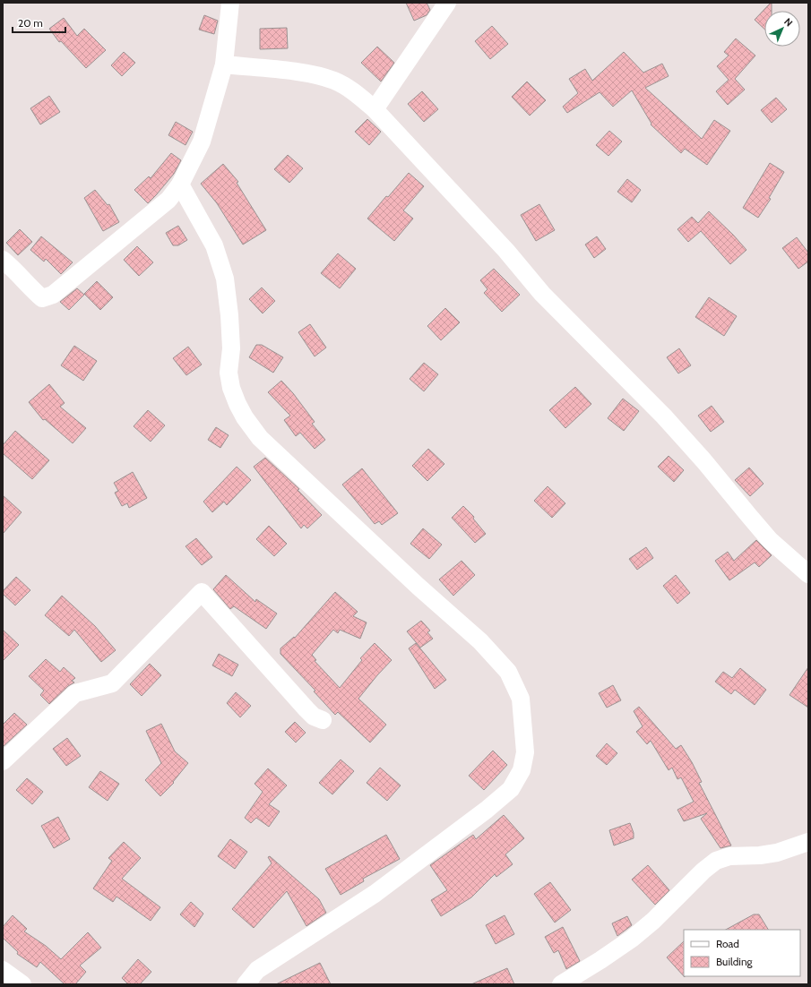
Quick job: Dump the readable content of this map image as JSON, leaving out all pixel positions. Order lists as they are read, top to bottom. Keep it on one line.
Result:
{"legend":["Road","Building"],"scale_bar":"20 m","north":"top right"}
